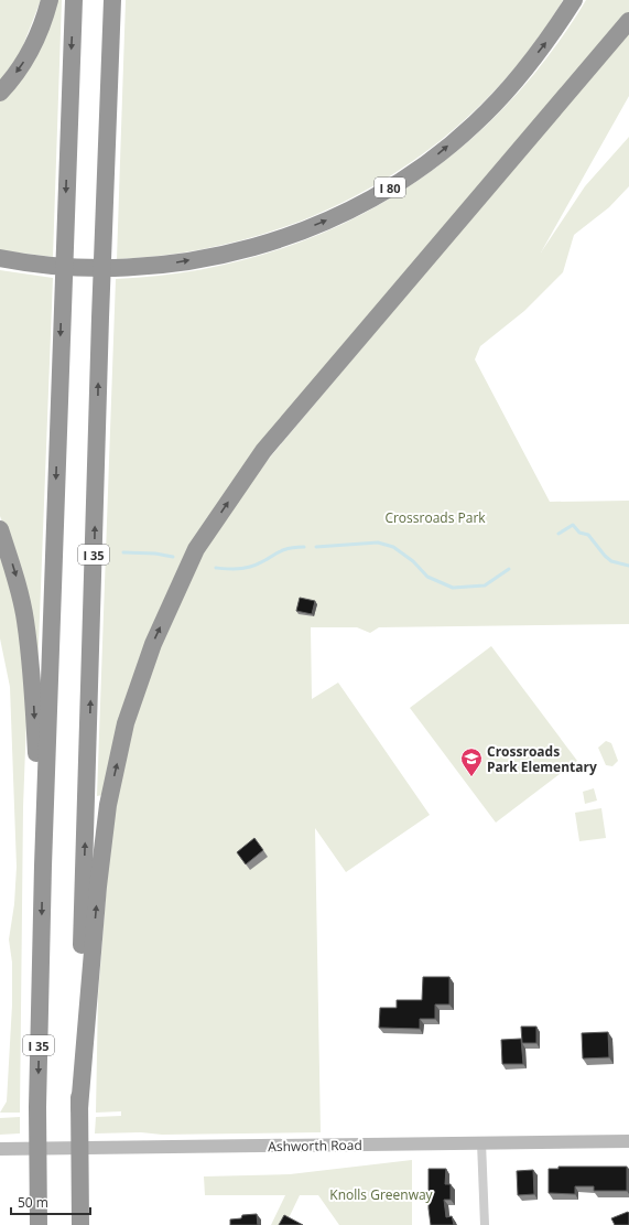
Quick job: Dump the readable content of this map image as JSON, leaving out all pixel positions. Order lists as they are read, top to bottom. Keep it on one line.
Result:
{"streets":{"highway":["I 80","I 35"],"main road":["Ashworth Road"]},"parks":["Crossroads Park","Knolls Greenway"],"places":{"school or university":["Crossroads Park Elementary"]},"scale_bar":"50 m"}
